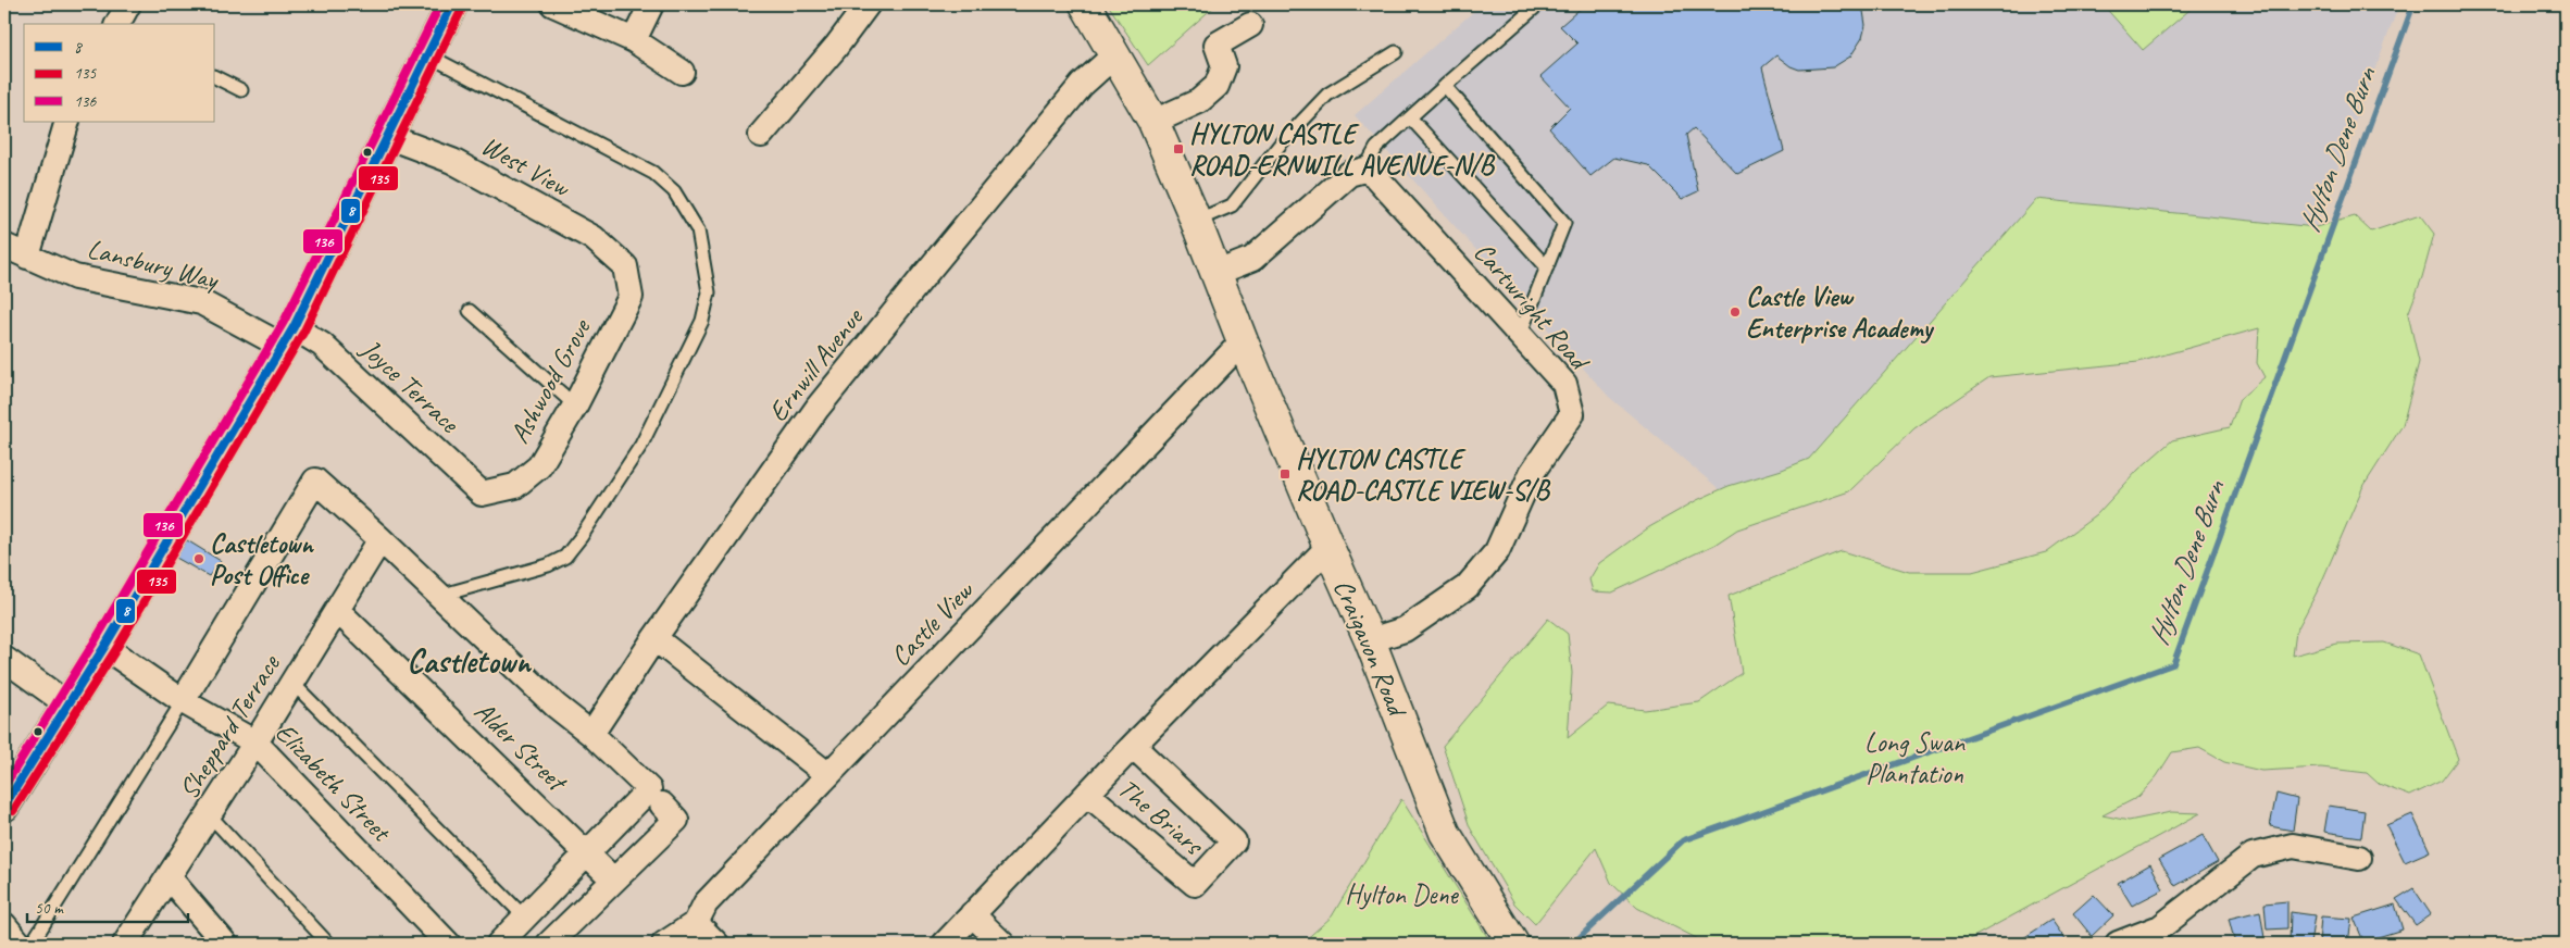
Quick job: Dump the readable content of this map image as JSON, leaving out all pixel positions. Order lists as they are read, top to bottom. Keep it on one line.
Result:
{"streets":{"street":["West View","Lansbury Way","Cartwright Road","Ernwill Avenue","Ashwood Grove","Joyce Terrace","Castle View","Craigavon Road","Sheppard Terrace","Alder Street","Elizabeth Street","The Briars"]},"crossings":[["West View","Ashwood Grove"],["Lansbury Way","Joyce Terrace"],["Cartwright Road","Craigavon Road"],["Ernwill Avenue","Craigavon Road"],["Ashwood Grove","Joyce Terrace"],["Castle View","Craigavon Road"],["Craigavon Road","The Briars"],["Sheppard Terrace","Alder Street"],["Sheppard Terrace","Elizabeth Street"]],"districts":["Castletown"],"water":["Hylton Dene Burn"],"parks":["Long Swan Plantation","Hylton Dene"],"places":{"transit":["HYLTON CASTLE ROAD-ERNWILL AVENUE-N/B","HYLTON CASTLE ROAD-CASTLE VIEW-S/B"],"other":["Castle View Enterprise Academy","Castletown Post Office"]},"lines":["transit line 8","transit line 136","transit line 135"],"legend":["8","135","136"],"scale_bar":"50 m"}
